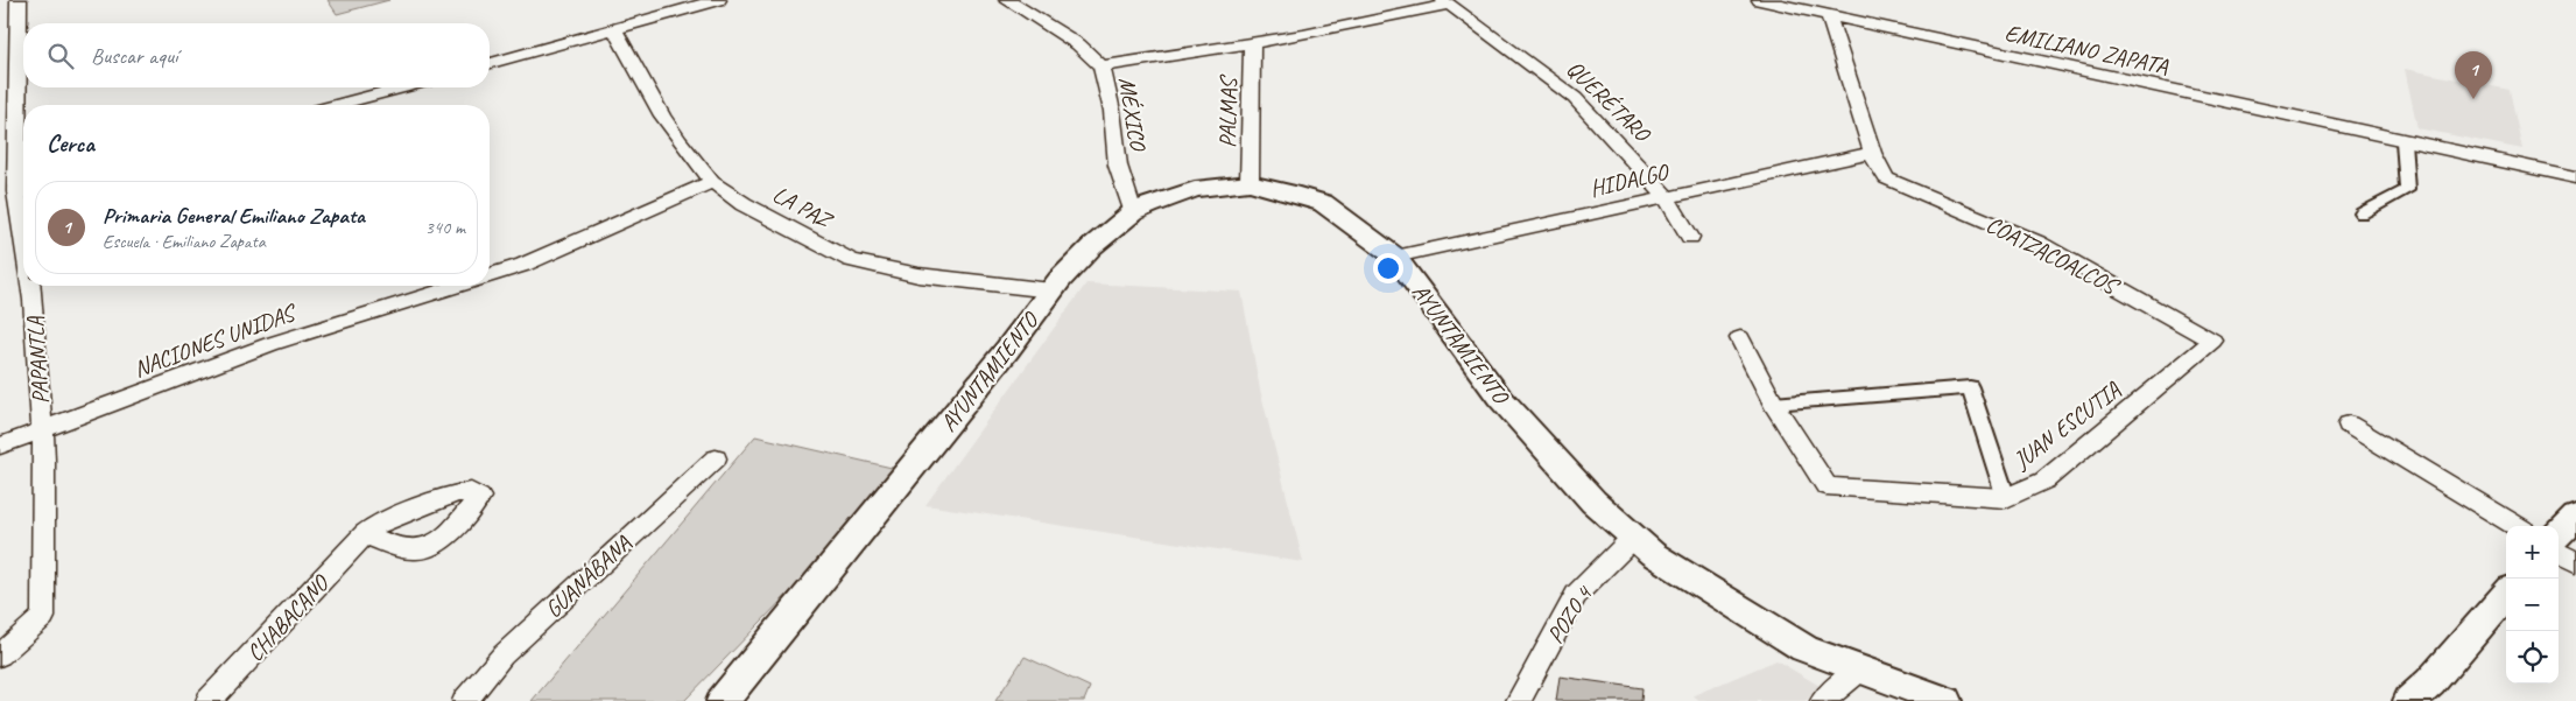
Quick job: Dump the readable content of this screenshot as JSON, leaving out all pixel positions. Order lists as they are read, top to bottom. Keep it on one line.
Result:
{"streets":{"street":["EMILIANO ZAPATA","QUERÉTARO","MÉXICO","PALMAS","HIDALGO","LA PAZ","COATZACOALCOS","NACIONES UNIDAS","AYUNTAMIENTO","PAPANTLA","JUAN ESCUTIA","GUANÁBANA","POZO 4","CHABACANO"]},"crossings":[["QUERÉTARO","HIDALGO"],["MÉXICO","AYUNTAMIENTO"],["PALMAS","AYUNTAMIENTO"],["HIDALGO","COATZACOALCOS"],["HIDALGO","AYUNTAMIENTO"],["LA PAZ","NACIONES UNIDAS"],["LA PAZ","AYUNTAMIENTO"],["COATZACOALCOS","JUAN ESCUTIA"],["NACIONES UNIDAS","PAPANTLA"],["AYUNTAMIENTO","POZO 4"]],"page":{"search":"Buscar aquí","pins":"1","heading":"Cerca","list":[{"mark":"1","name":"Primaria General Emiliano Zapata","note":"Escuela · Emiliano Zapata","value":"340 m"}],"map_buttons":["+","−"]}}
